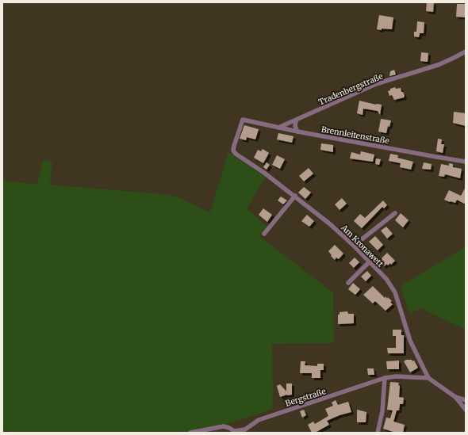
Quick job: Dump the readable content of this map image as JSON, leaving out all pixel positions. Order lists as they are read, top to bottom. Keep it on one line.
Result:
{"streets":{"street":["Tradenbergstraße","Brennleitenstraße","Am Kronawett","Bergstraße"]},"crossings":[["Tradenbergstraße","Brennleitenstraße"],["Brennleitenstraße","Am Kronawett"],["Am Kronawett","Bergstraße"]]}
